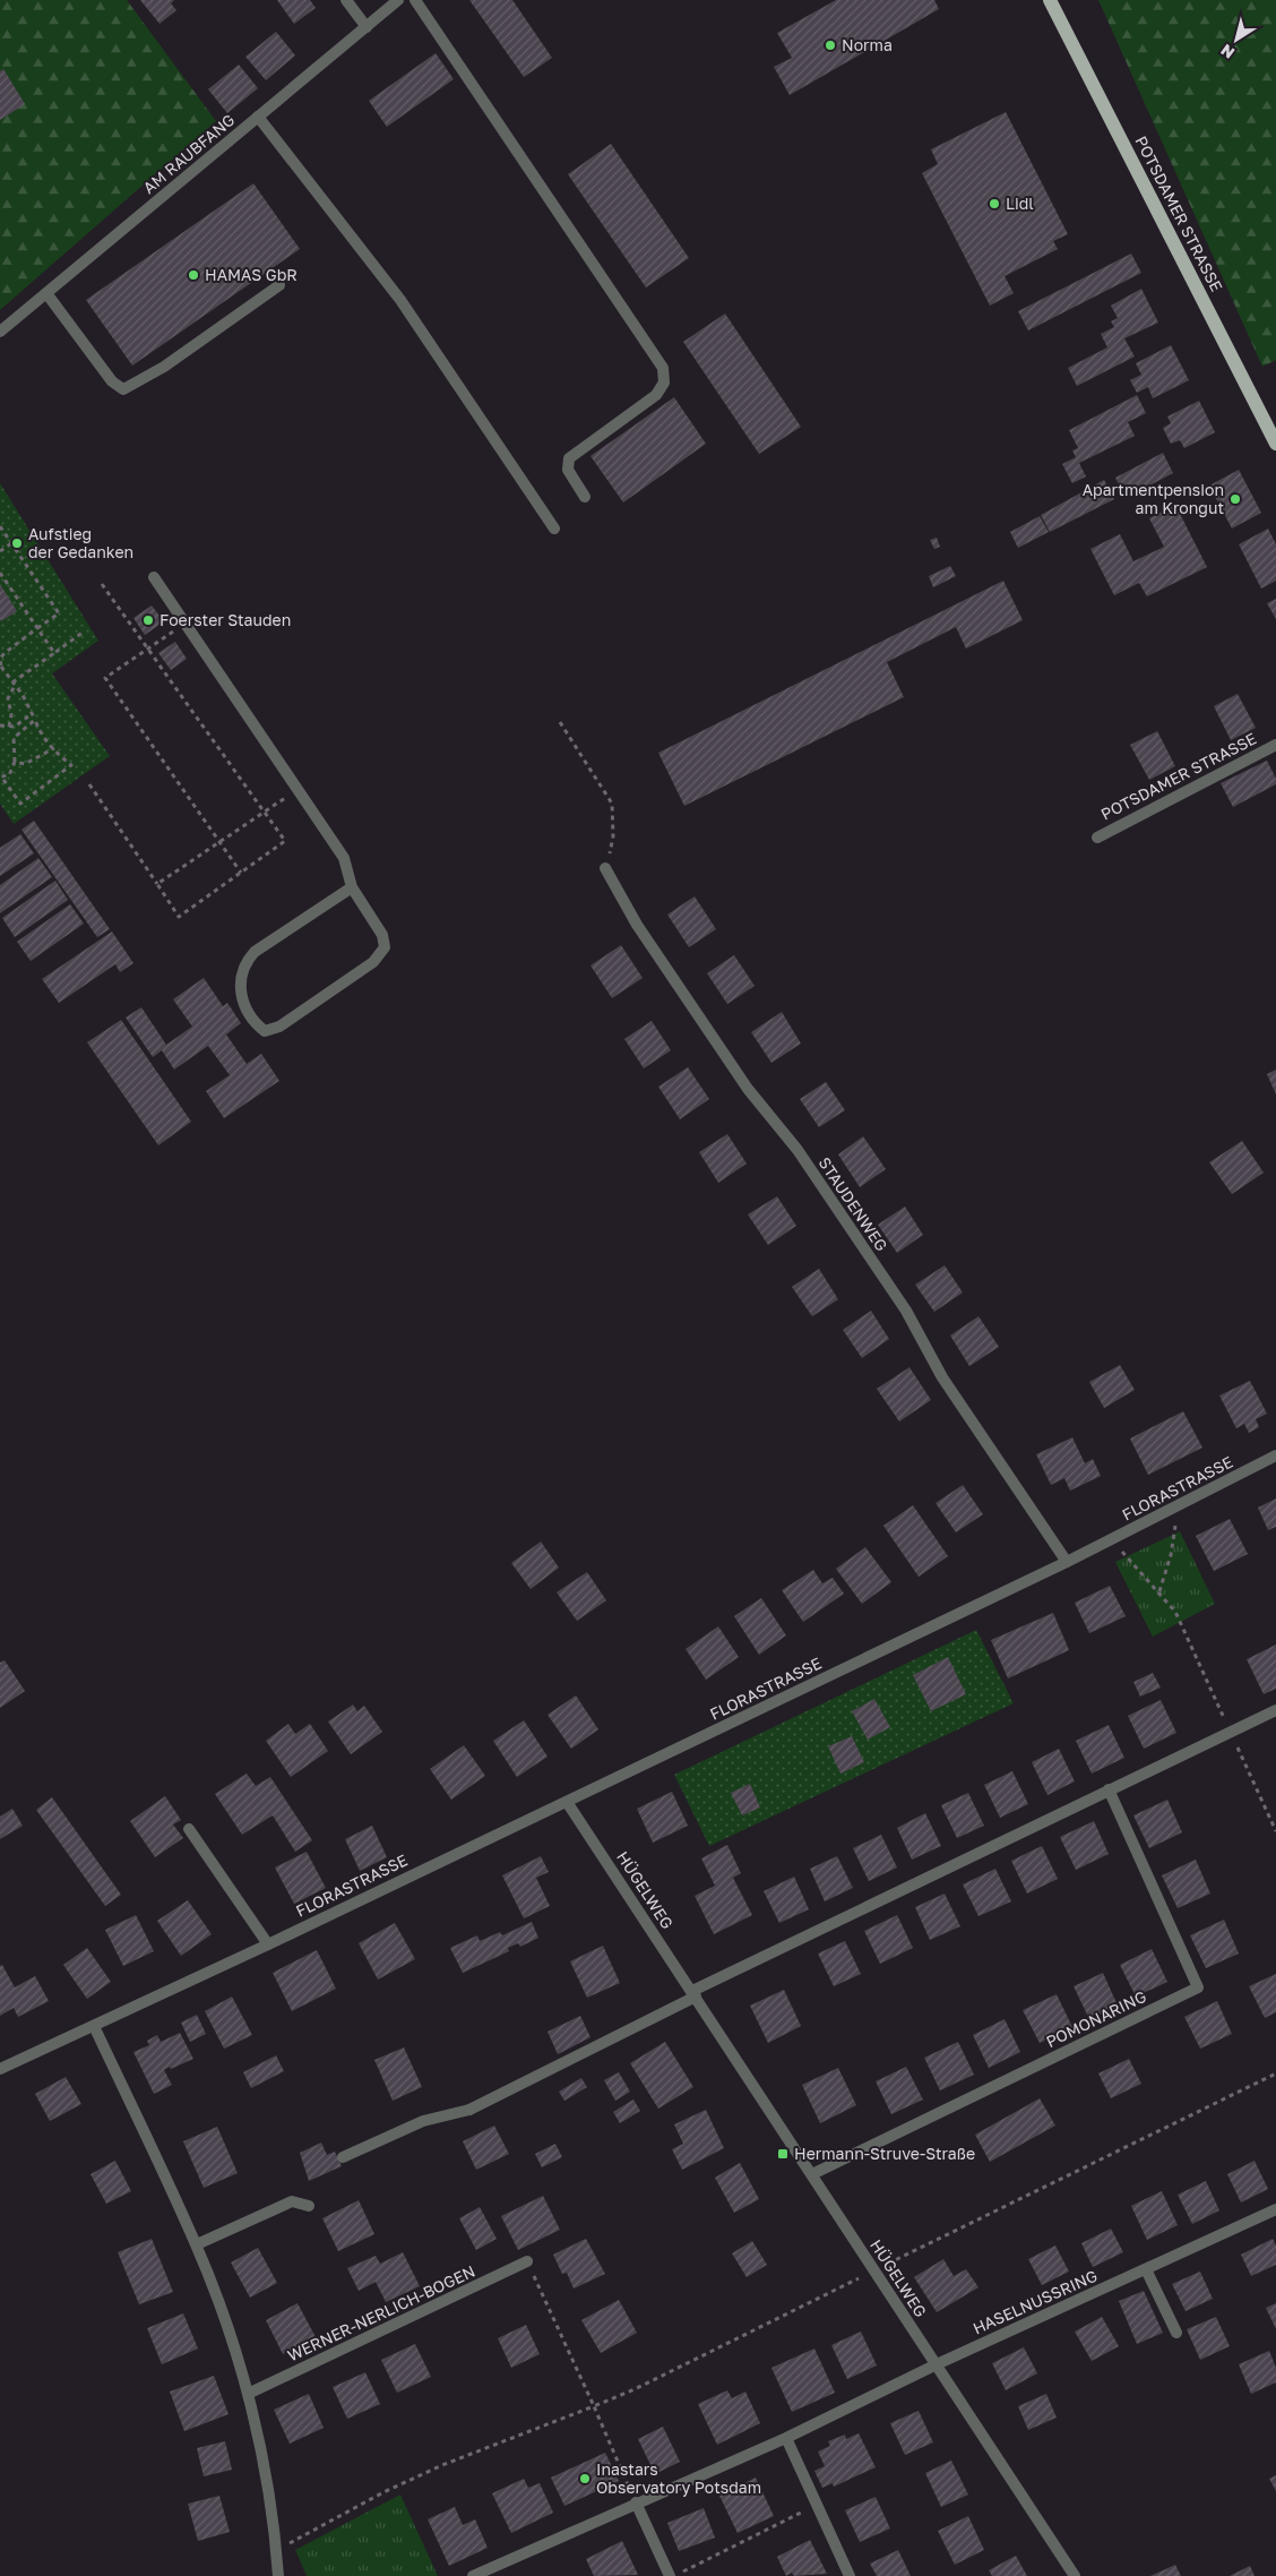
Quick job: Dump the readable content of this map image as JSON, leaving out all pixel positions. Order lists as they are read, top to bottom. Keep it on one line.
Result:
{"streets":{"main road":["POTSDAMER STRASSE"],"street":["AM RAUBFANG","STAUDENWEG","FLORASTRASSE","HÜGELWEG","POMONARING","HASELNUSSRING","WERNER-NERLICH-BOGEN"]},"crossings":[["STAUDENWEG","FLORASTRASSE"],["FLORASTRASSE","HÜGELWEG"],["HÜGELWEG","POMONARING"],["HÜGELWEG","HASELNUSSRING"]],"places":{"other":["Norma","Lidl","HAMAS GbR","Apartmentpension am Krongut","Aufstieg der Gedanken","Foerster Stauden","Inastars Observatory Potsdam"],"transit":["Hermann-Struve-Straße"]},"north":"bottom left"}
